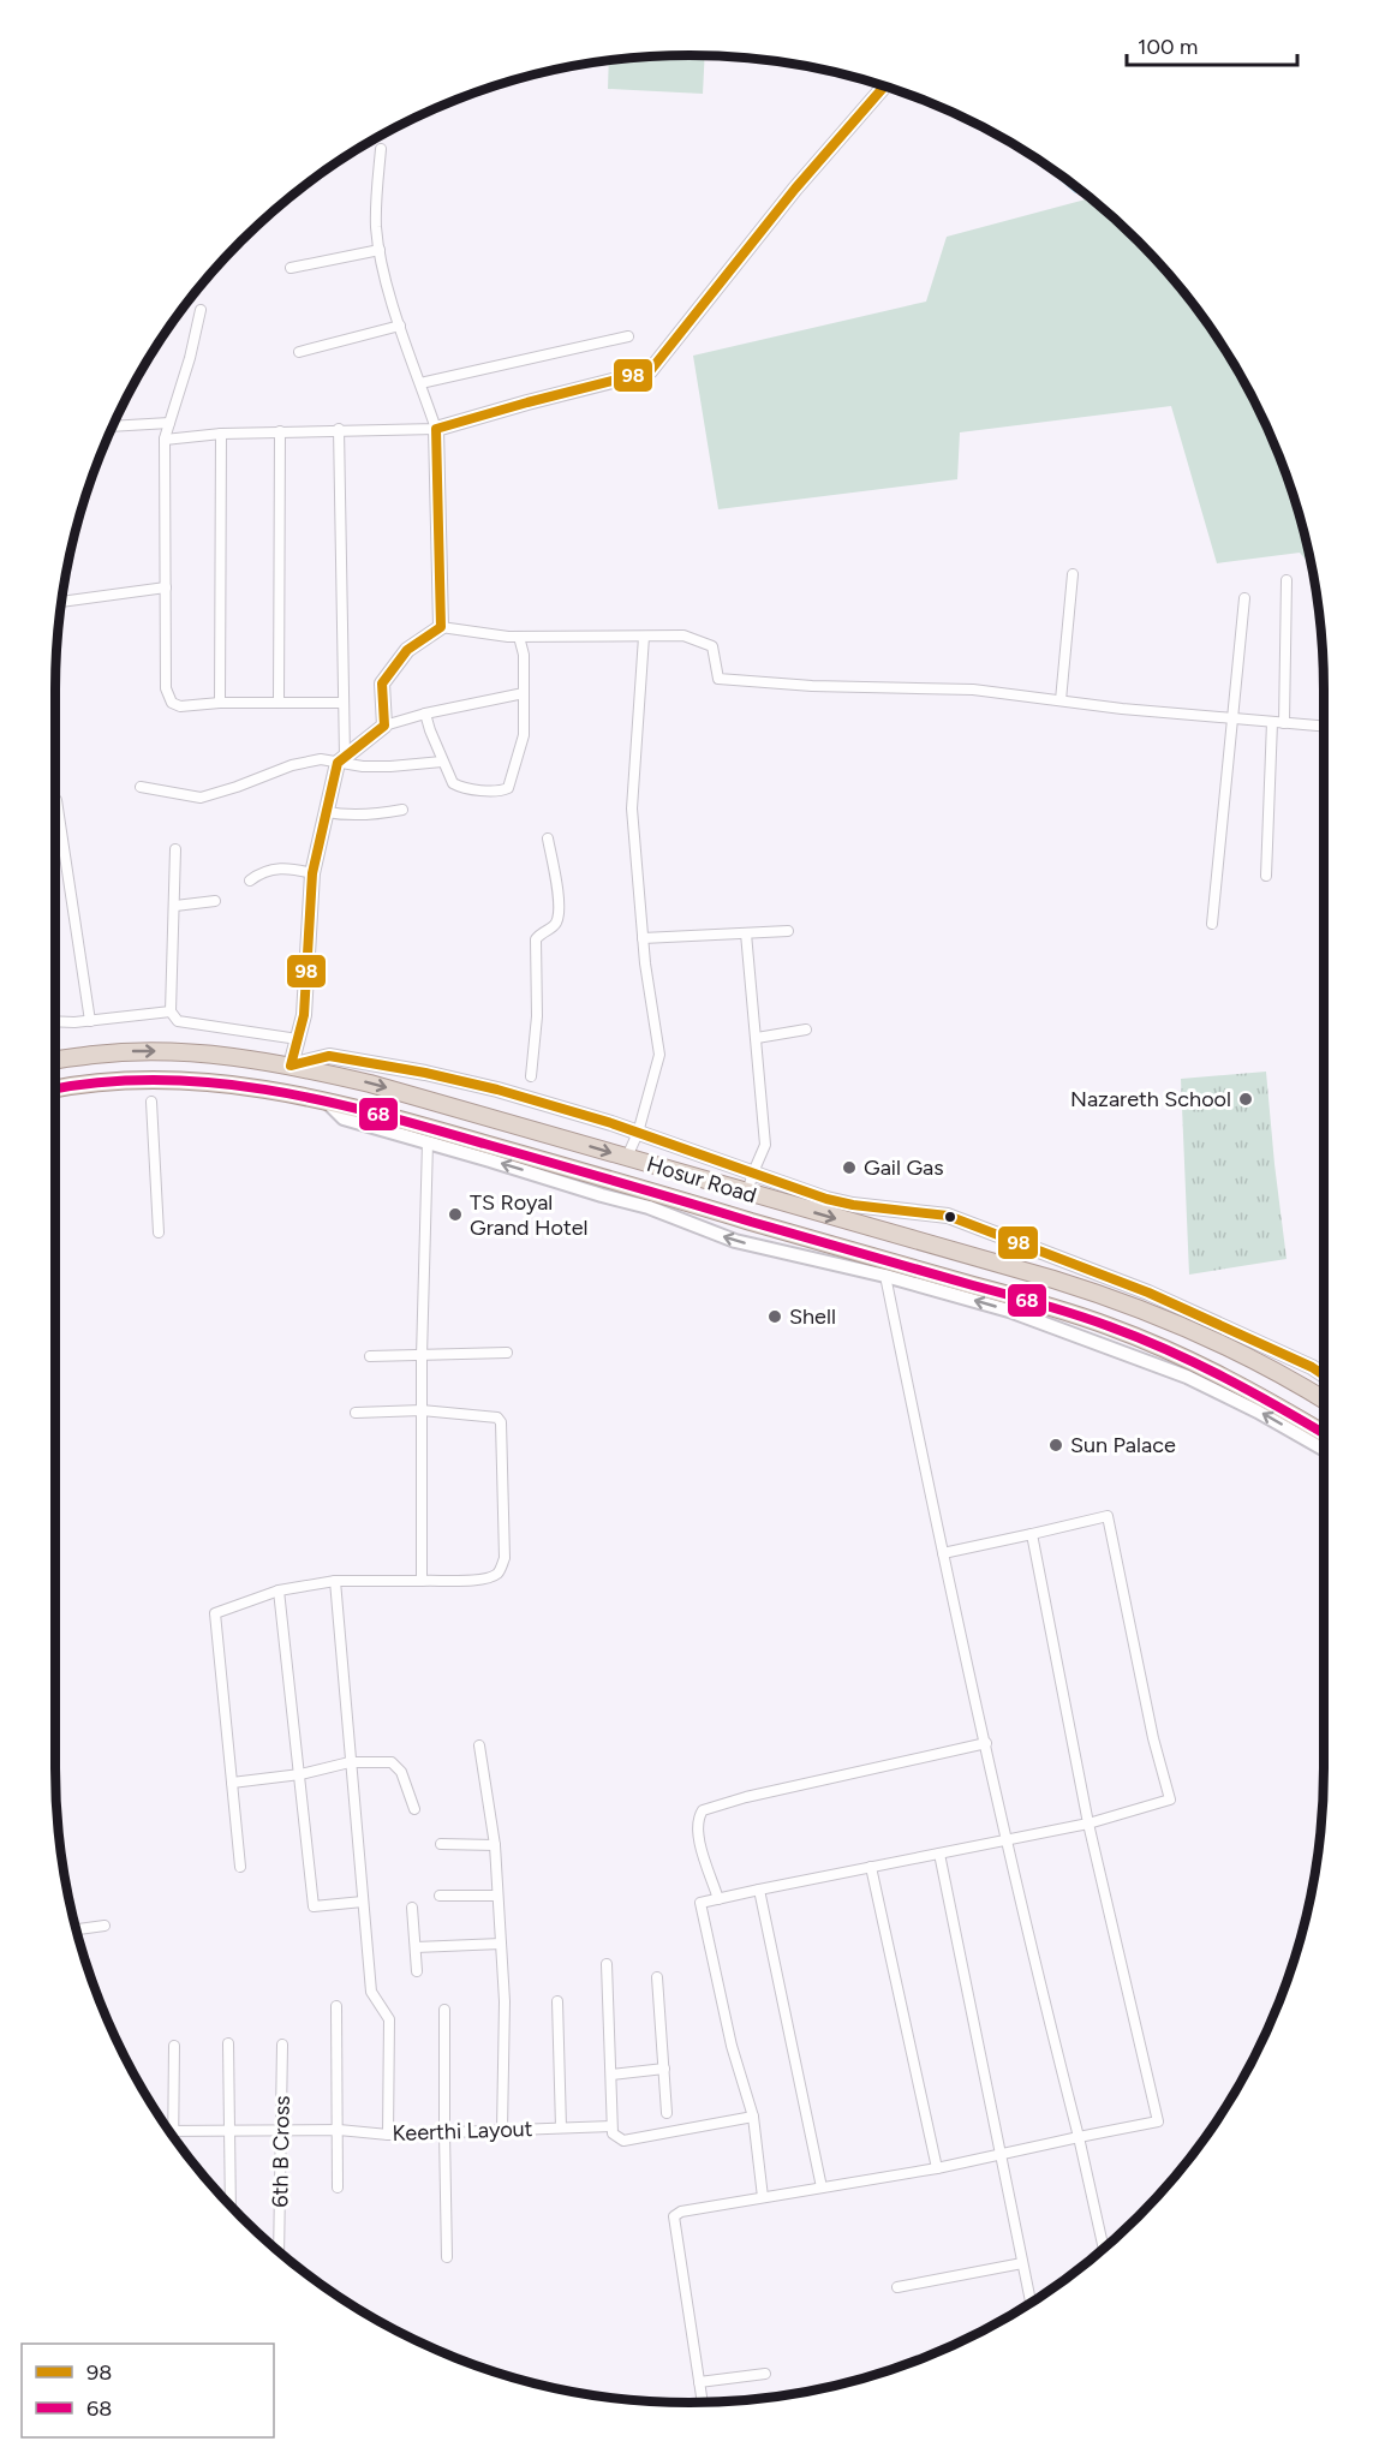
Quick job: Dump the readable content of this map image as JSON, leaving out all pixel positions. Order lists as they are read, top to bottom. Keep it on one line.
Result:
{"streets":{"highway":["Hosur Road"],"street":["Keerthi Layout","6th B Cross"]},"crossings":[["Keerthi Layout","6th B Cross"]],"places":["Nazareth School","Gail Gas","TS Royal Grand Hotel","Shell","Sun Palace"],"lines":["transit line 98","transit line 68"],"legend":["98","68"],"scale_bar":"100 m"}
